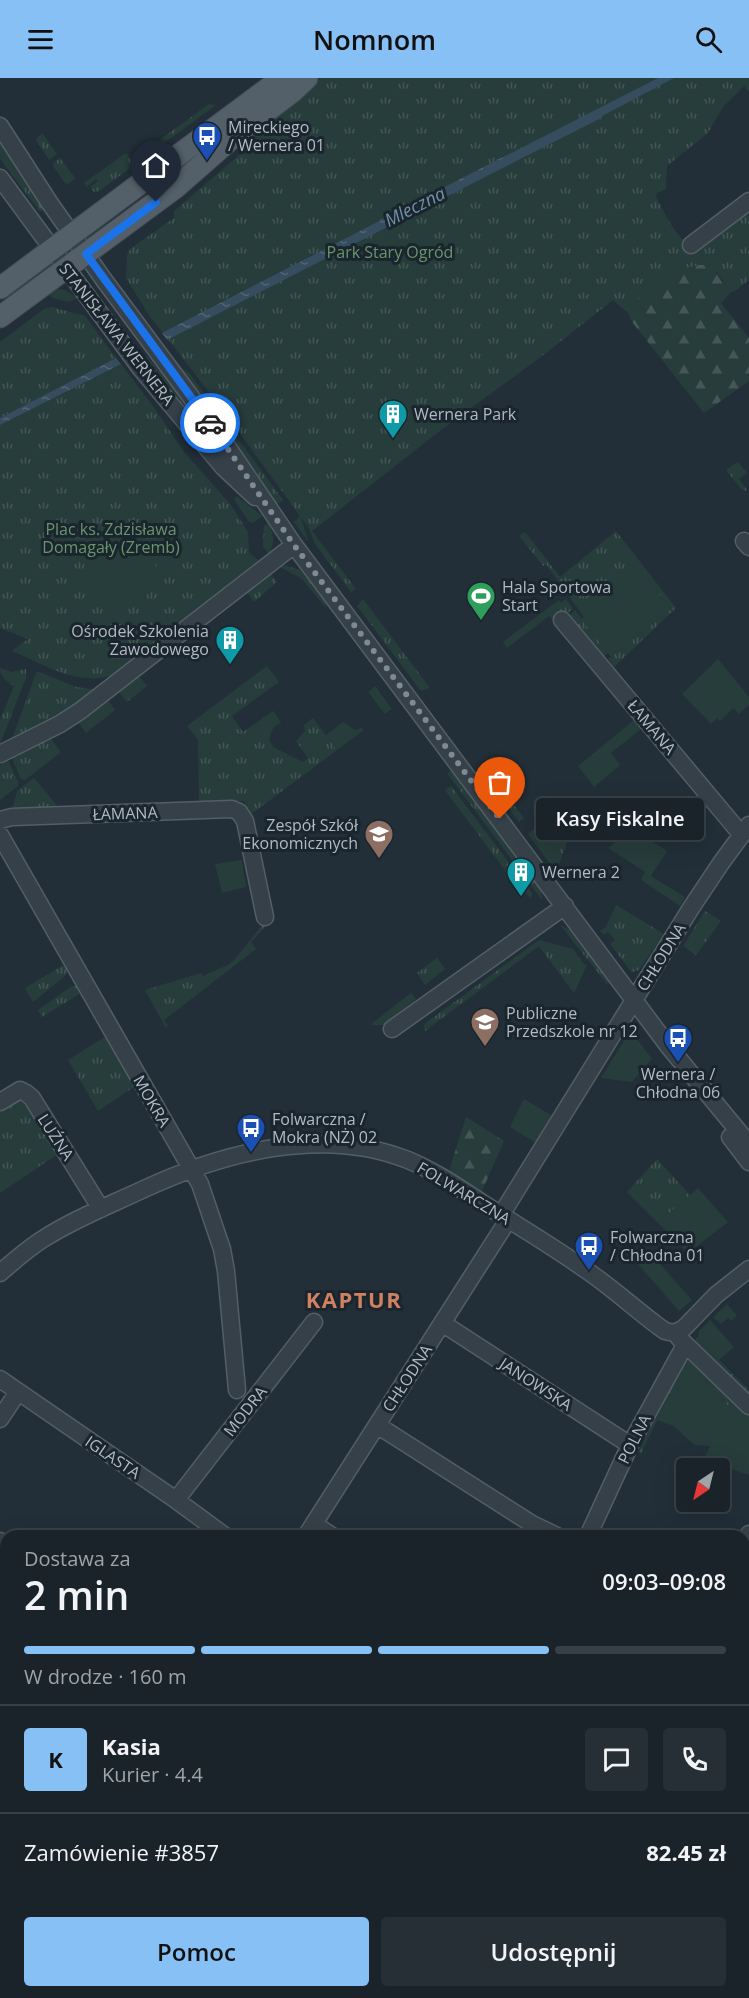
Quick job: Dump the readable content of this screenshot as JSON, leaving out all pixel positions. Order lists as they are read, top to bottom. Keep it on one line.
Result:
{"streets":{"street":["STANISŁAWA WERNERA","ŁAMANA","CHŁODNA","MOKRA","LUŹNA","FOLWARCZNA","JANOWSKA","MODRA","POLNA","IGLASTA"]},"crossings":[["STANISŁAWA WERNERA","CHŁODNA"],["ŁAMANA","CHŁODNA"],["CHŁODNA","FOLWARCZNA"],["CHŁODNA","JANOWSKA"],["MOKRA","FOLWARCZNA"],["LUŹNA","FOLWARCZNA"],["FOLWARCZNA","POLNA"],["JANOWSKA","POLNA"],["MODRA","IGLASTA"]],"districts":["KAPTUR"],"water":["Mleczna"],"parks":["Park Stary Ogród","Plac ks. Zdzisława Domagały (Zremb)"],"places":{"bus stop":["Mireckiego / Wernera 01","Wernera / Chłodna 06","Folwarczna / Mokra (NŻ) 02","Folwarczna / Chłodna 01"],"building":["Wernera Park","Ośrodek Szkolenia Zawodowego","Wernera 2"],"sports":["Hala Sportowa Start"],"other":["Kasy Fiskalne"],"school or university":["Zespół Szkół Ekonomicznych","Publiczne Przedszkole nr 12"]},"north":"bottom left","page":{"header":"Nomnom","bubble":"Kasy Fiskalne","heading":["2 min","Dostawa za","09:03–09:08"],"panel":["Kasia","Kurier · 4.4","Zamówienie #3857","82.45 zł"],"bar":"W drodze · 160 m","round":"K","buttons":["Pomoc","Udostępnij"]}}
